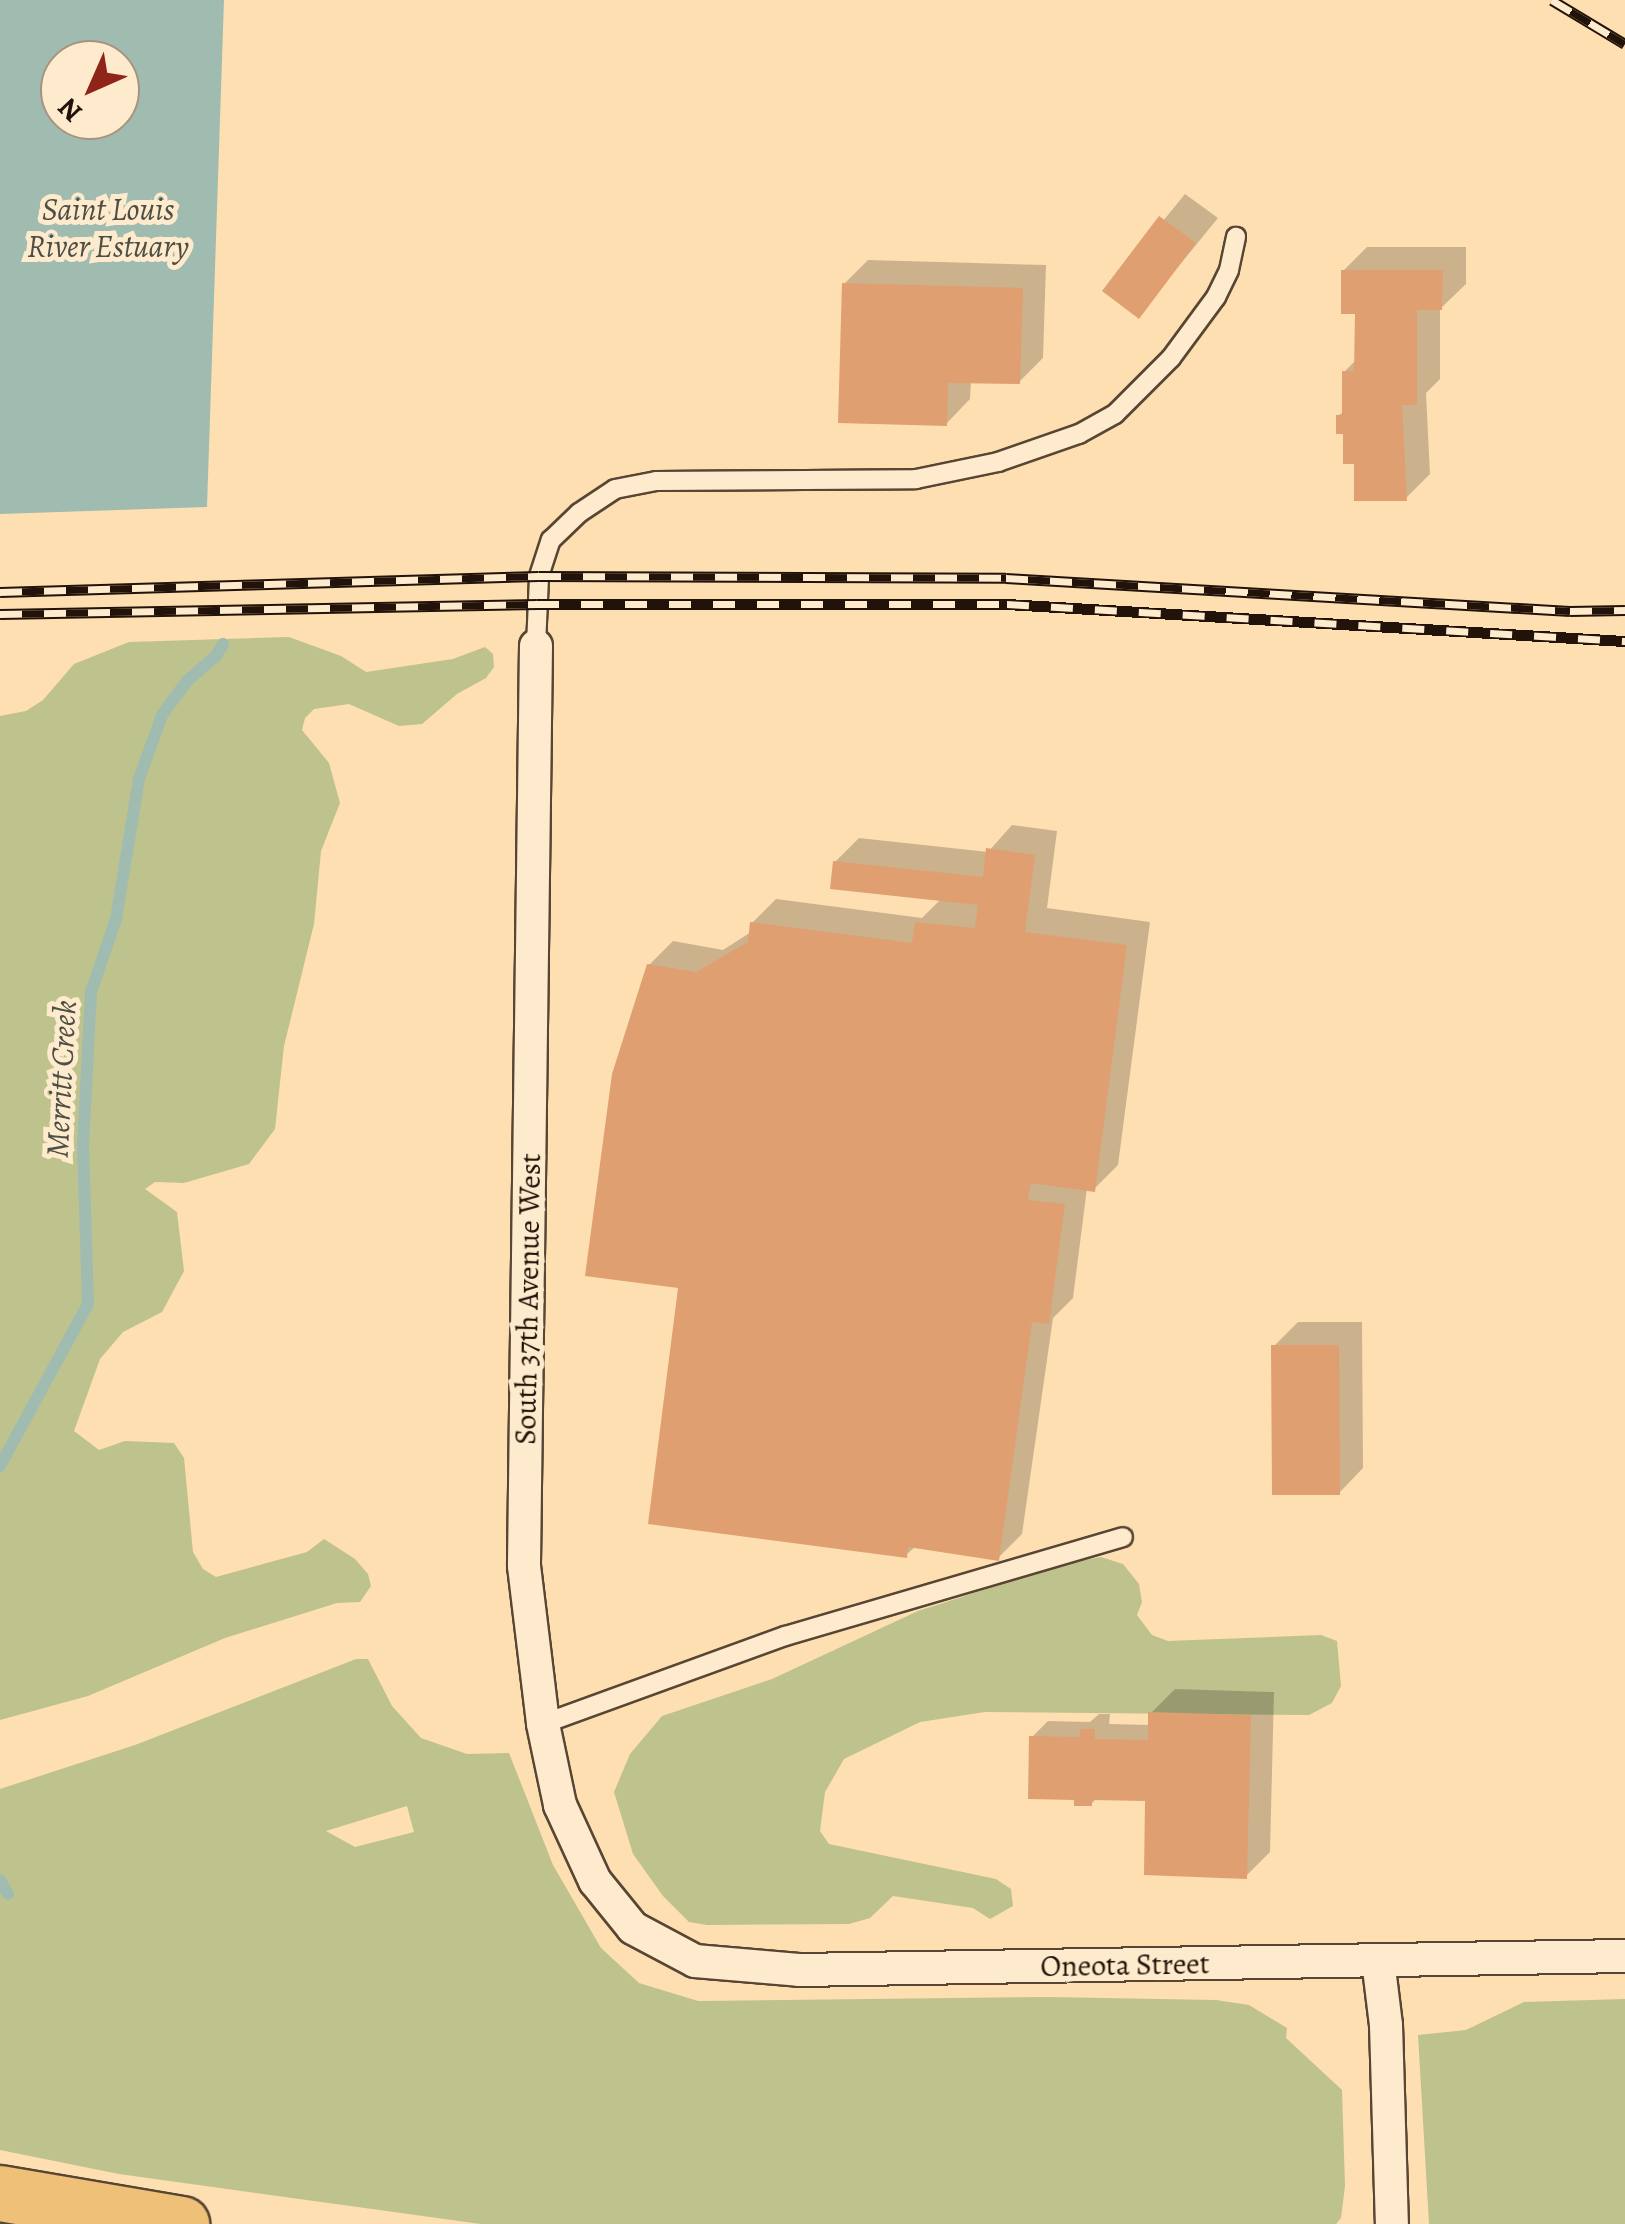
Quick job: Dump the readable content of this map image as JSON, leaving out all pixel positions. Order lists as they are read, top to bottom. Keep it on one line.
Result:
{"streets":{"street":["South 37th Avenue West","Oneota Street"]},"crossings":[["South 37th Avenue West","Oneota Street"]],"water":["Saint Louis River Estuary","Merritt Creek"],"north":"bottom left"}
